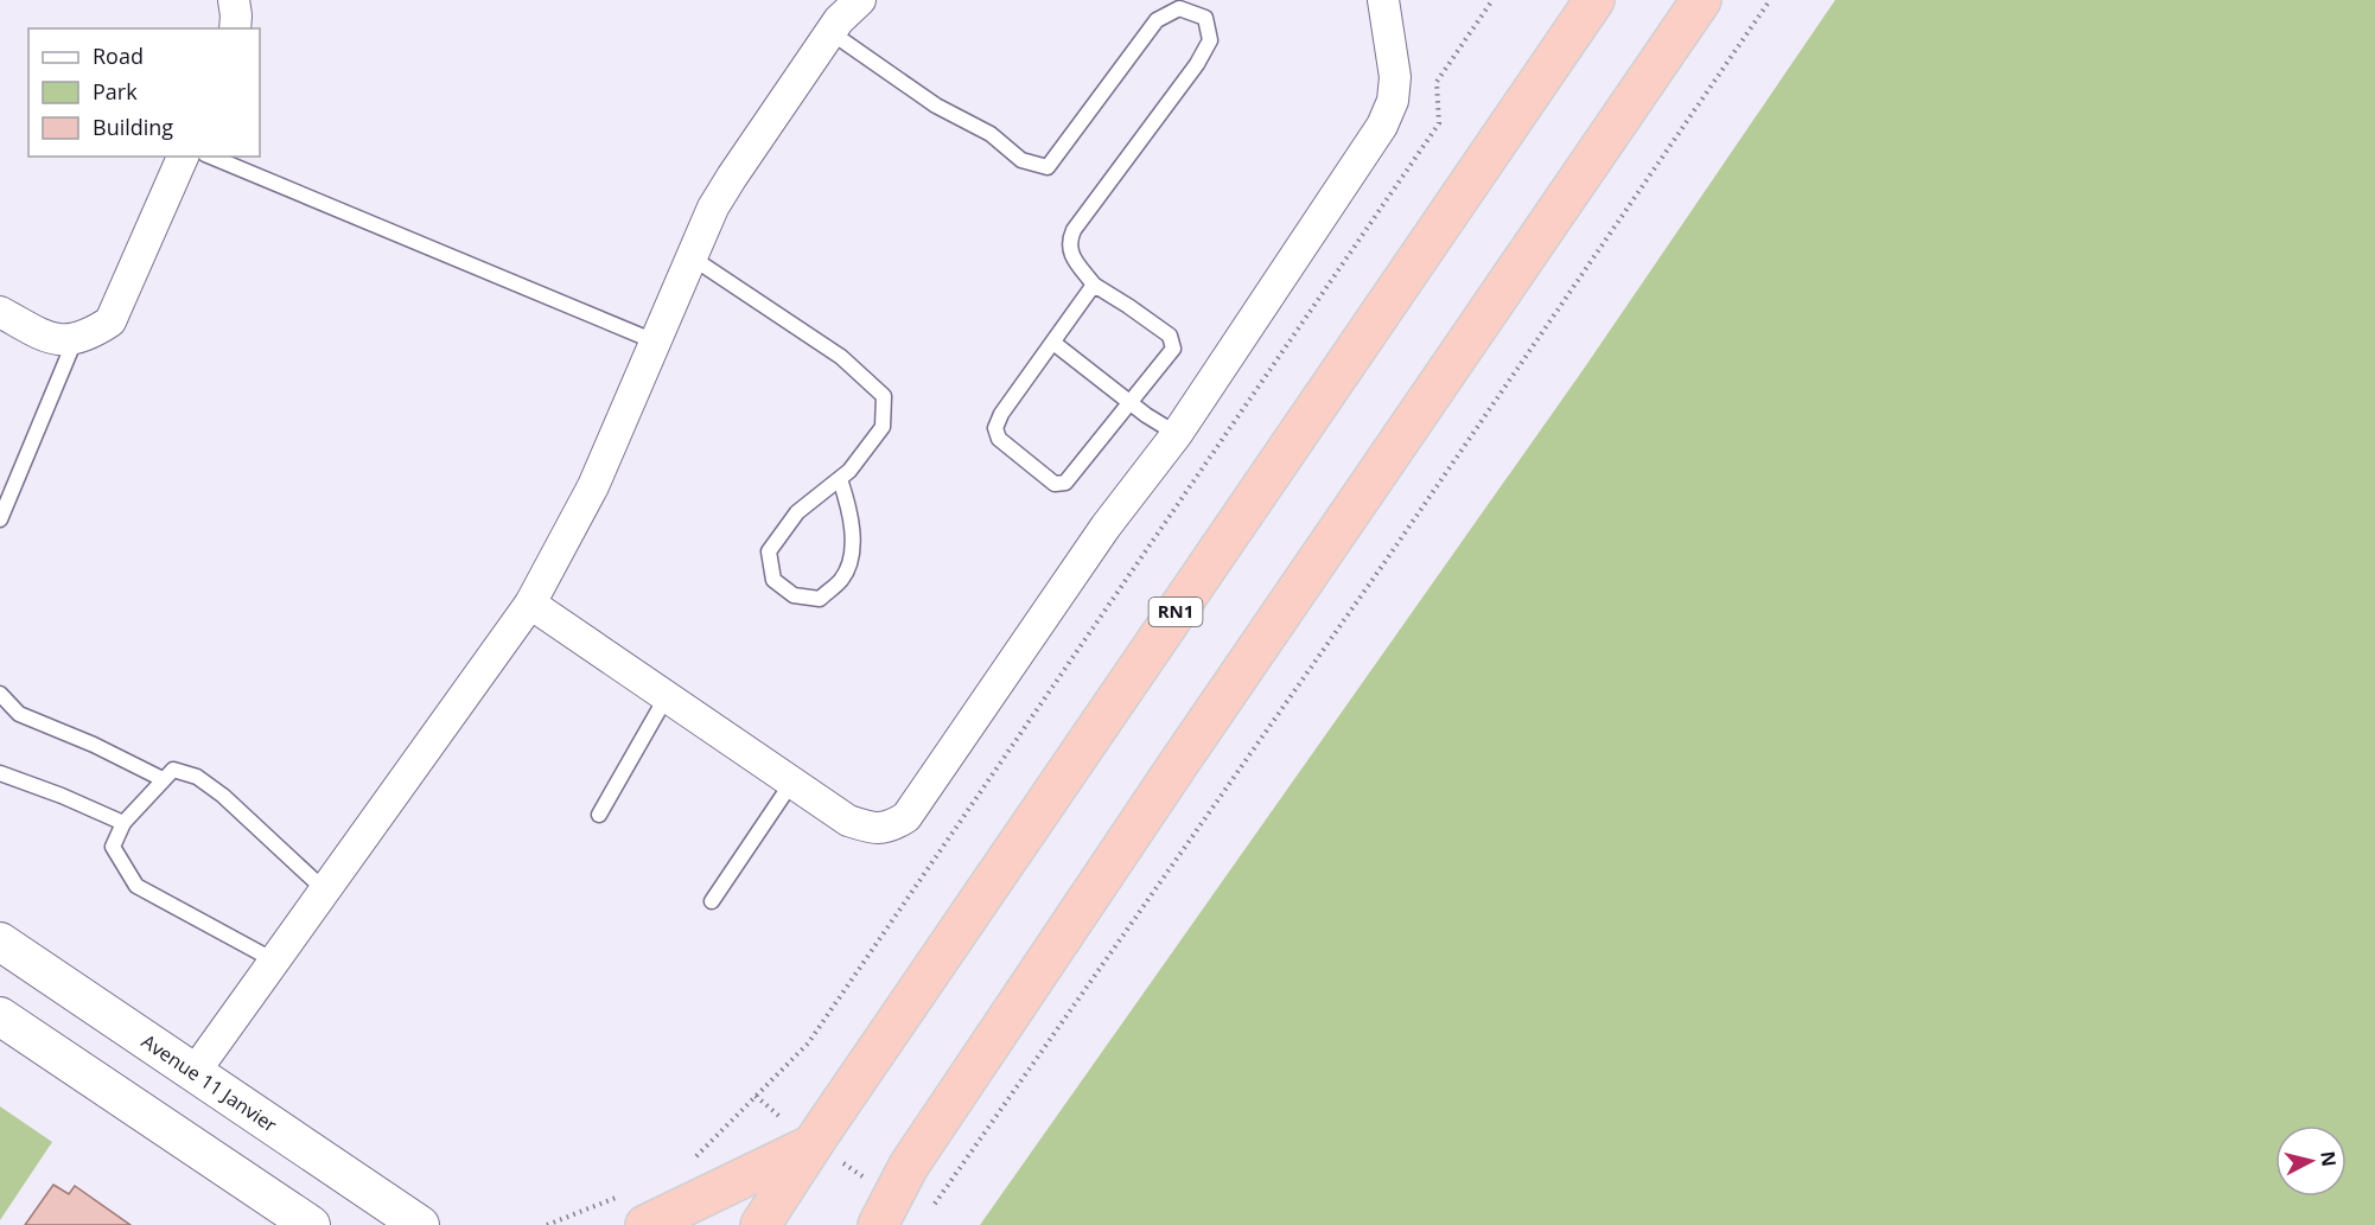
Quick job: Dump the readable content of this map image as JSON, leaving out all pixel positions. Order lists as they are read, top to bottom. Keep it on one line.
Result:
{"streets":{"highway":["RN1"],"street":["Avenue 11 Janvier"]},"legend":["Road","Park","Building"],"north":"right"}
